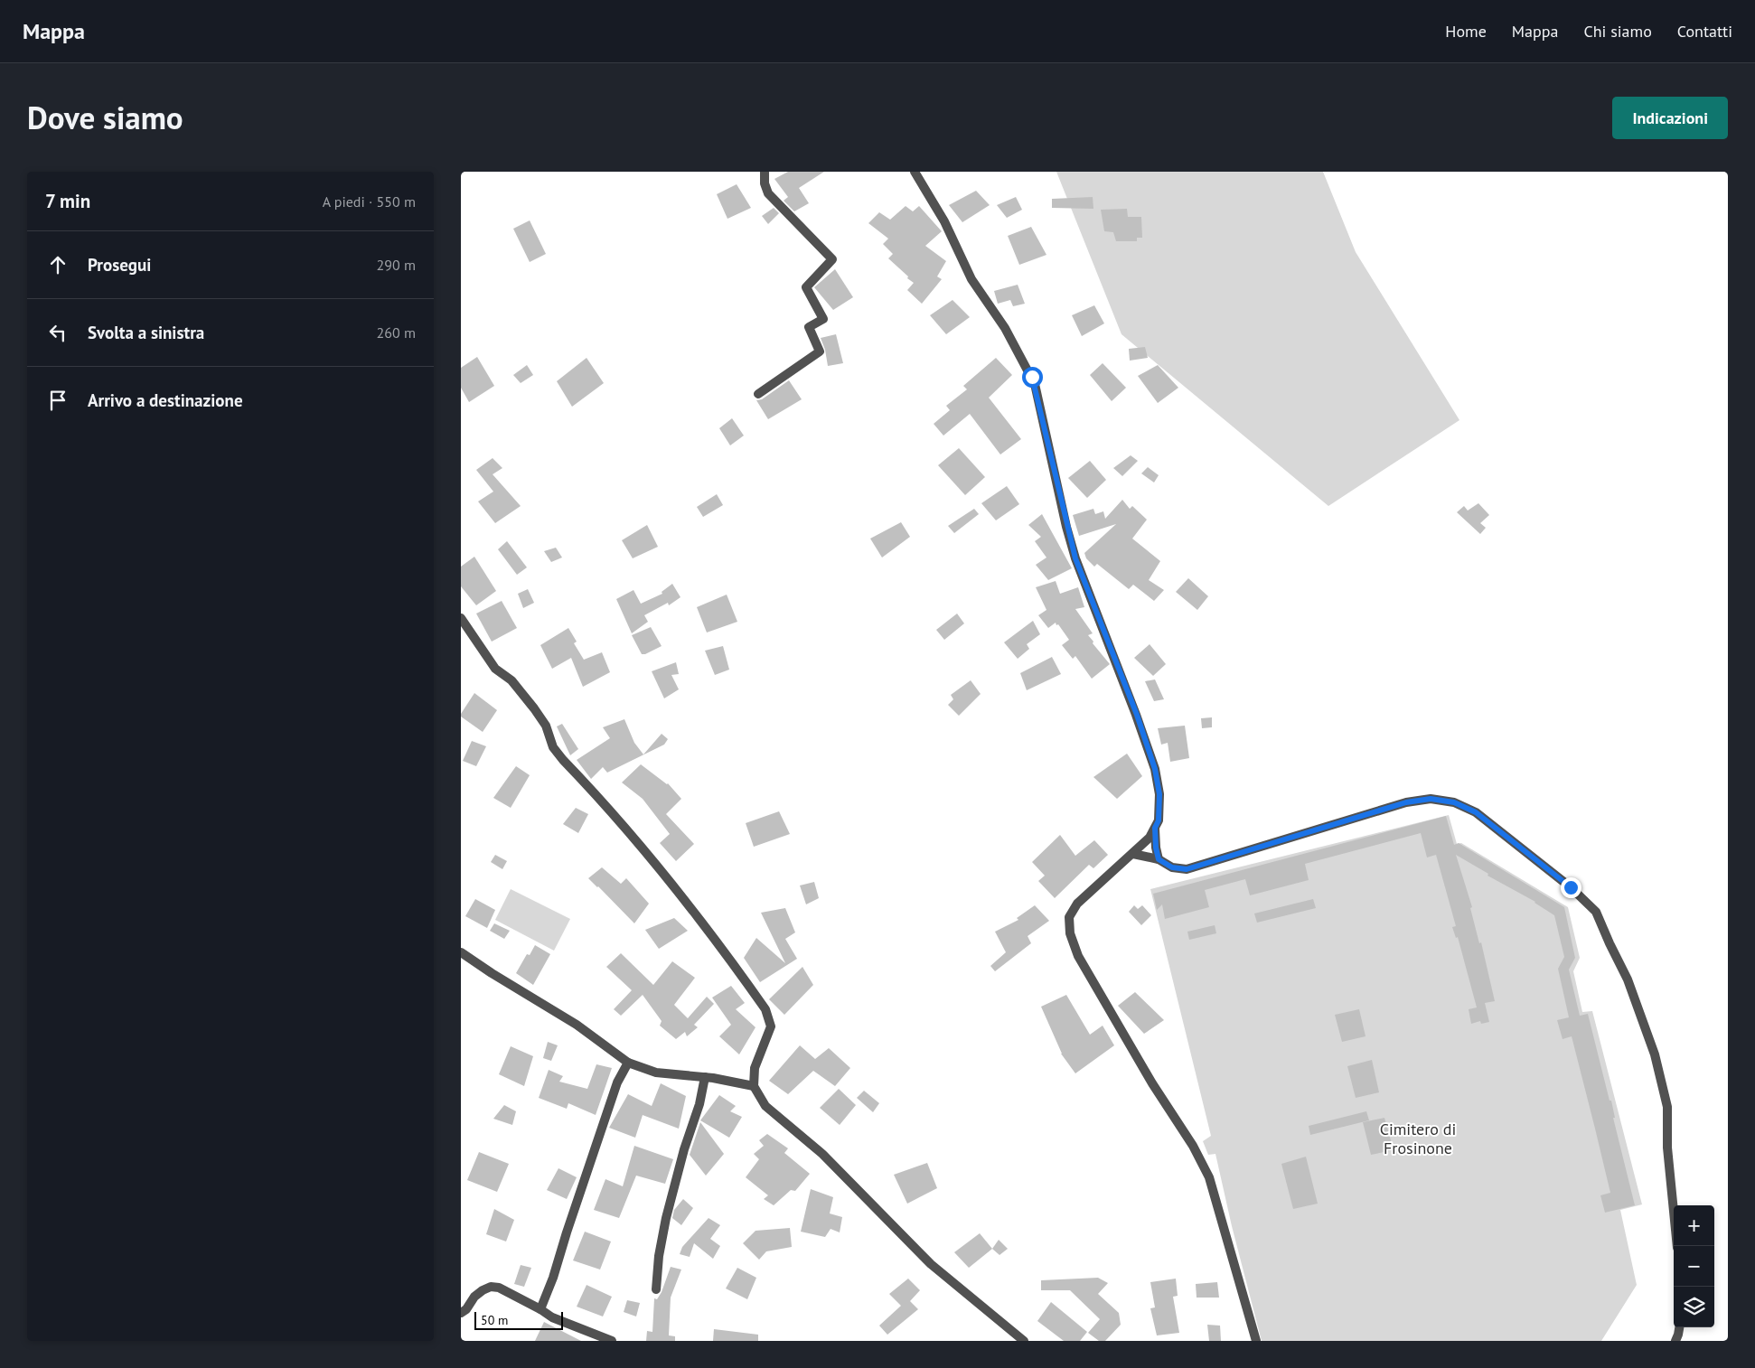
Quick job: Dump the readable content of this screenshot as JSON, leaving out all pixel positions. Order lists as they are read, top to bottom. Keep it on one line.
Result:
{"parks":["Cimitero di Frosinone"],"scale_bar":"50 m","page":{"header":"Mappa","nav":["Home","Mappa","Chi siamo","Contatti"],"title":"Dove siamo","buttons":"Indicazioni","heading":["7 min","A piedi · 550 m"],"list":[["Prosegui","290 m"],["Svolta a sinistra","260 m"],"Arrivo a destinazione"],"map_buttons":["+","−"],"scale":"50 m"}}
